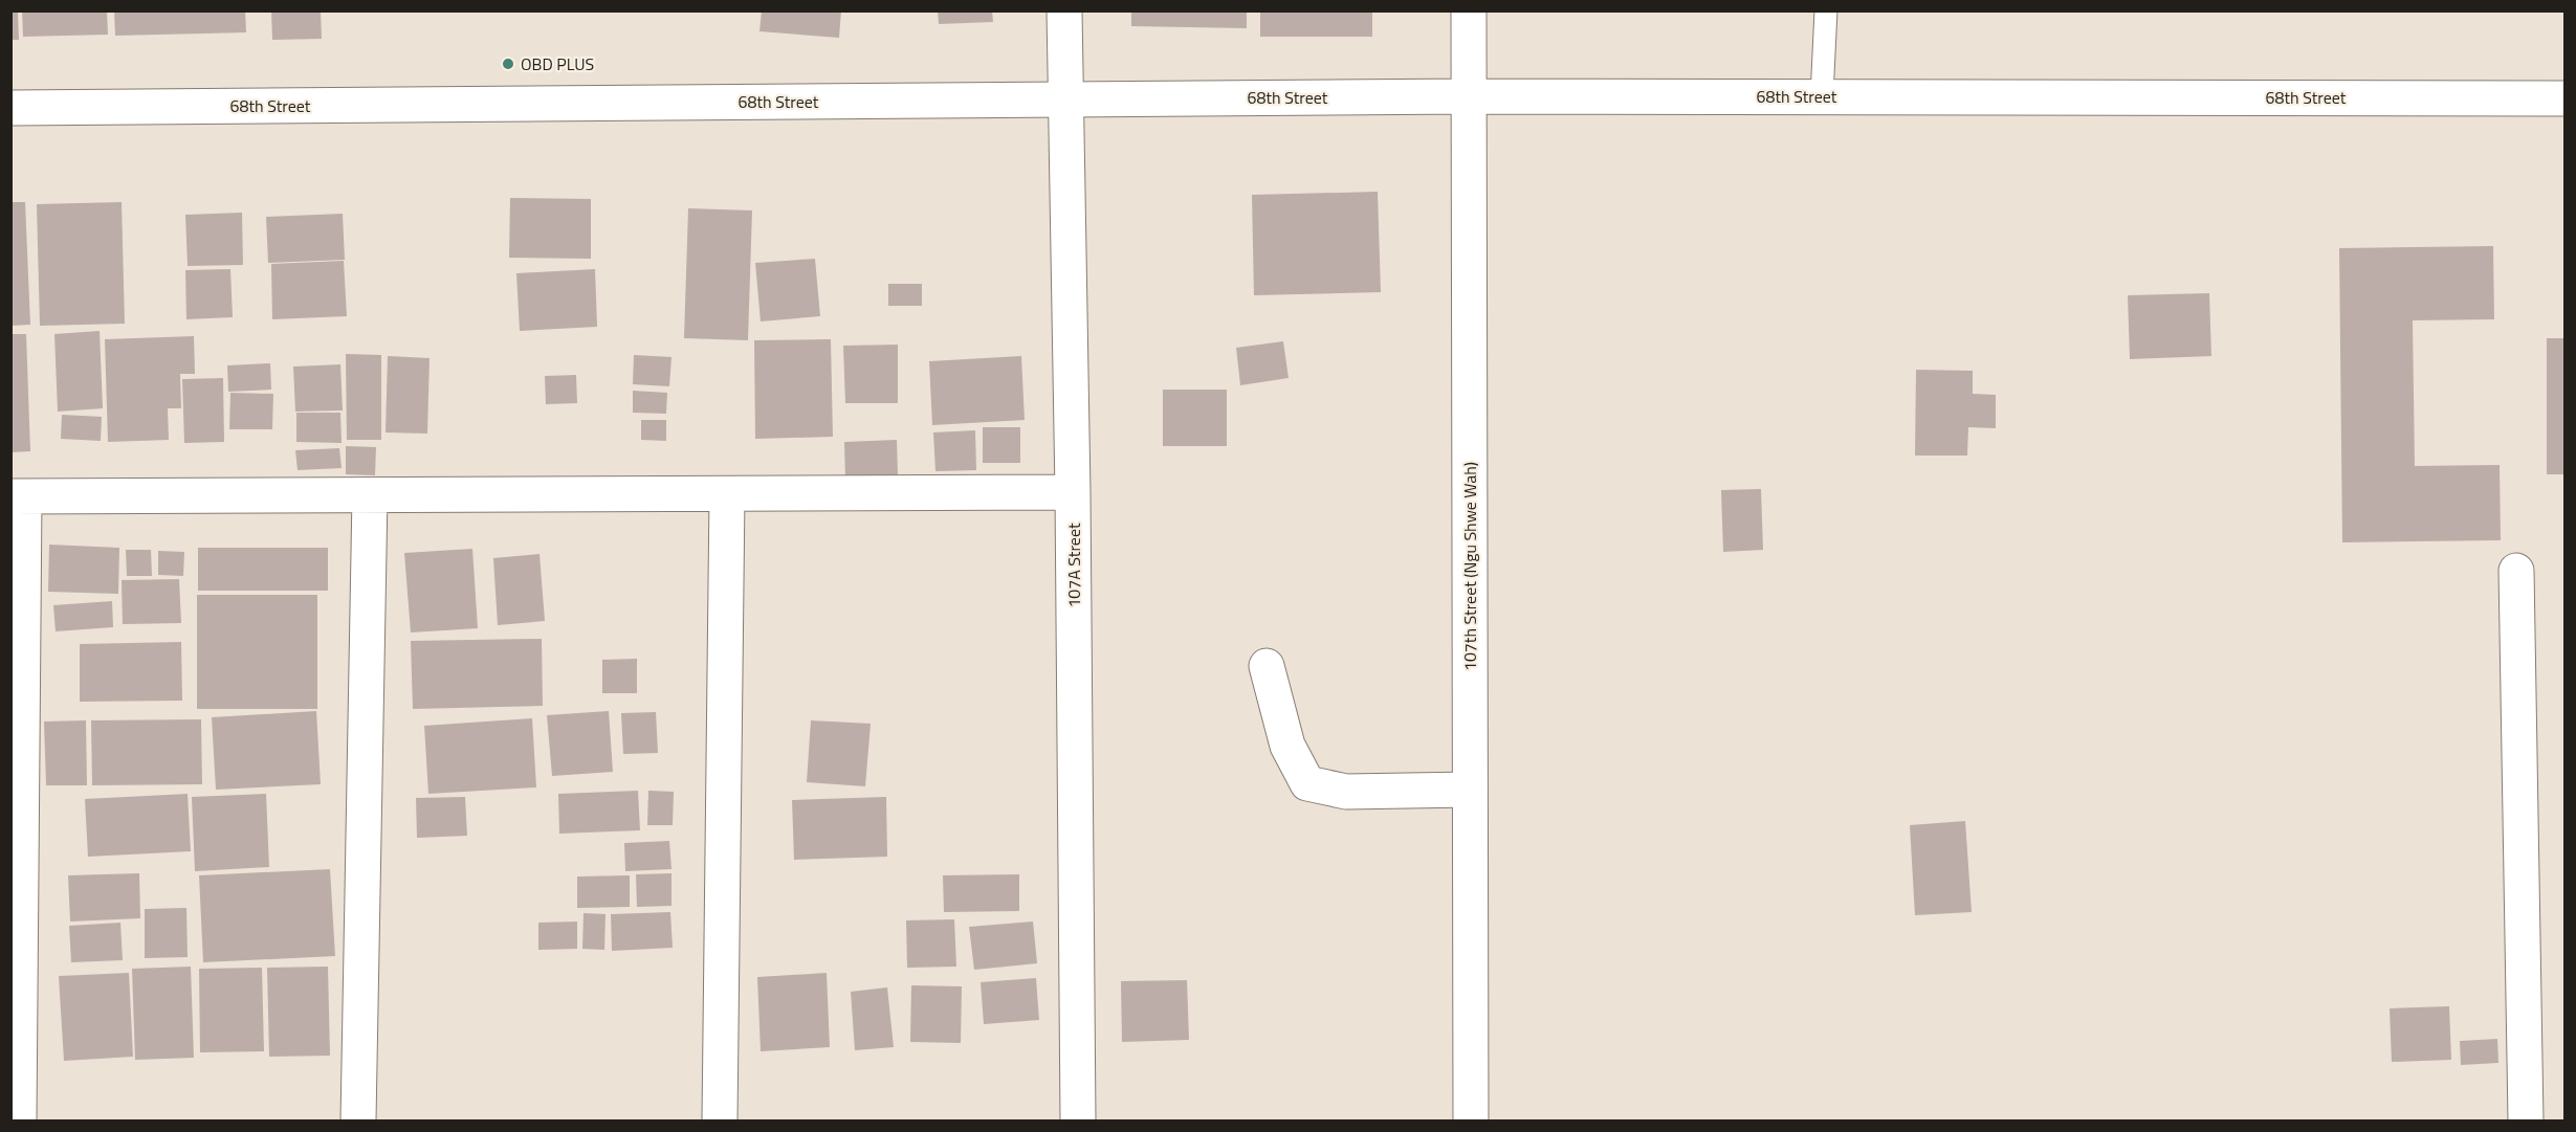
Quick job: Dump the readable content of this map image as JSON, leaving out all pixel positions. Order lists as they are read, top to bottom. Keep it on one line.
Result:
{"streets":{"street":["68th Street","107A Street","107th Street (Ngu Shwe Wah)"]},"crossings":[["68th Street","107A Street"],["68th Street","107th Street (Ngu Shwe Wah)"]],"places":["OBD PLUS"]}
